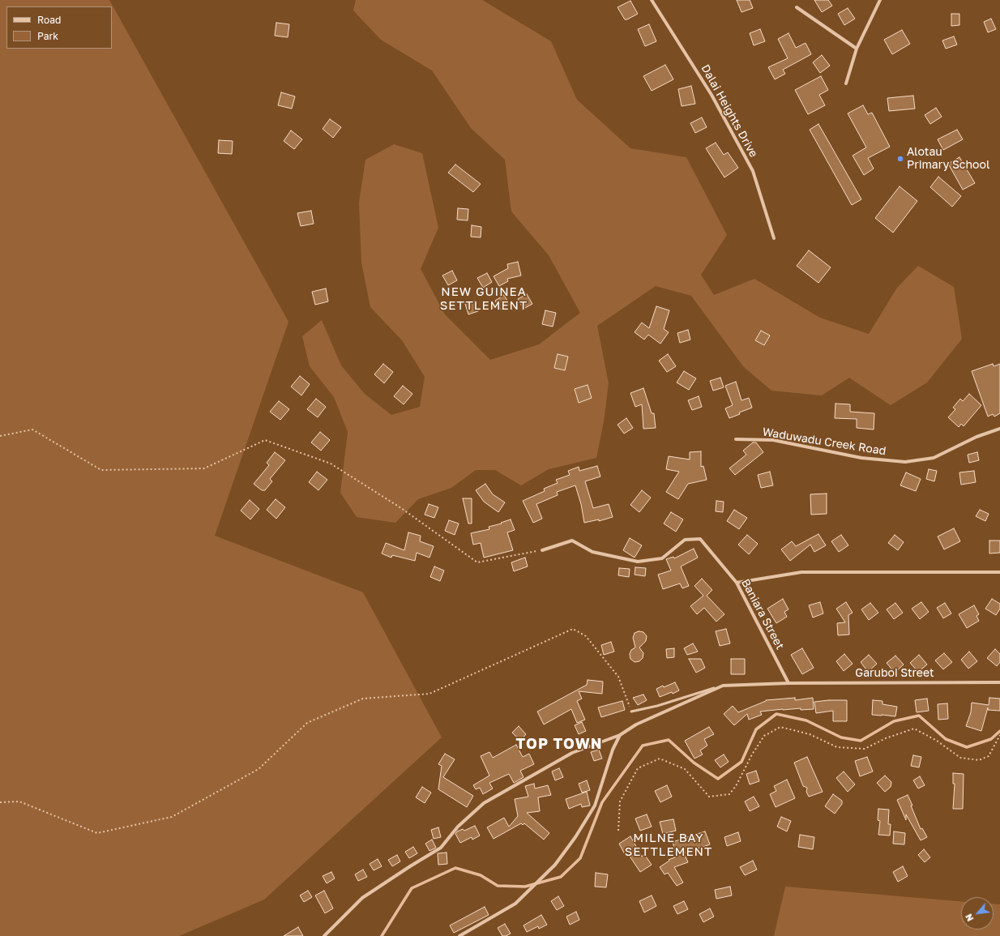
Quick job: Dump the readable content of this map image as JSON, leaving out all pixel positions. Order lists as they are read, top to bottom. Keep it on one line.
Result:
{"streets":{"street":["Dalai Heights Drive","Waduwadu Creek Road","Baniara Street","Garuboi Street"]},"crossings":[["Baniara Street","Garuboi Street"]],"districts":["NEW GUINEA SETTLEMENT","TOP TOWN","MILNE BAY SETTLEMENT"],"places":["Alotau Primary School"],"legend":["Road","Park"],"north":"bottom left"}
